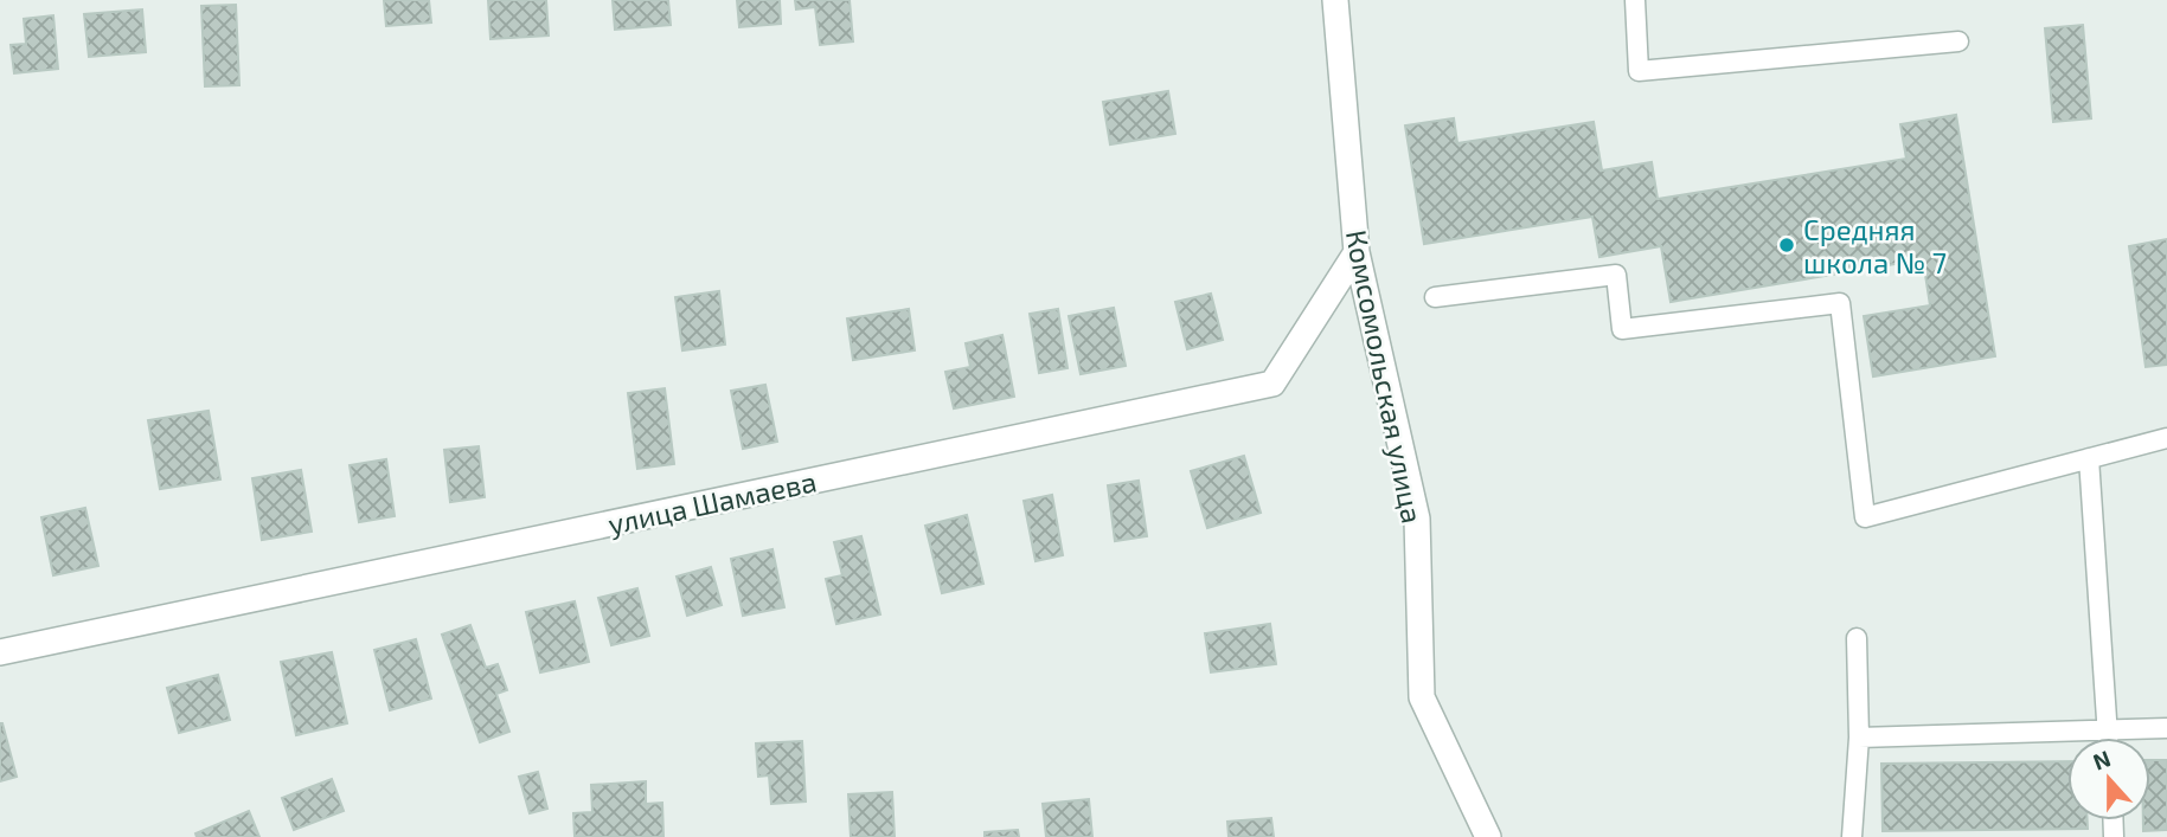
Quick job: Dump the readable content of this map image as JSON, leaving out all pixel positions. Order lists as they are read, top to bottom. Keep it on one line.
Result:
{"streets":{"street":["Комсомольская улица","улица Шамаева"]},"crossings":[["Комсомольская улица","улица Шамаева"]],"places":["Средняя школа № 7"],"north":"top"}
